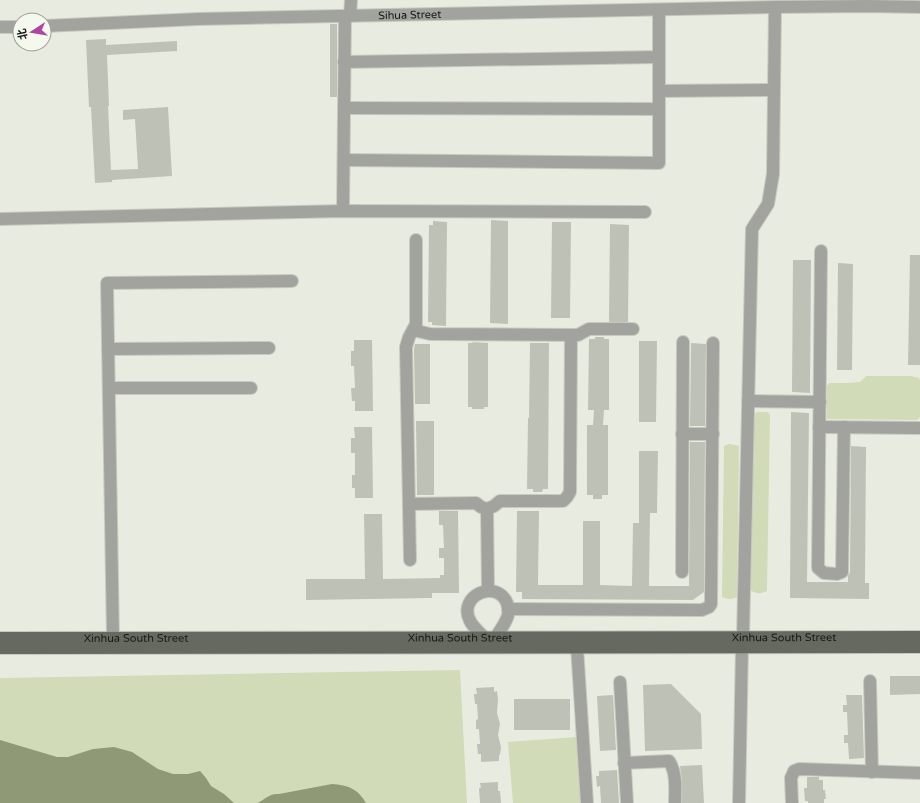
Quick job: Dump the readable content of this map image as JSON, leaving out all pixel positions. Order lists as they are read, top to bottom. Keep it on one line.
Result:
{"streets":{"main road":["Xinhua South Street"],"street":["Sihua Street"]},"north":"left"}
